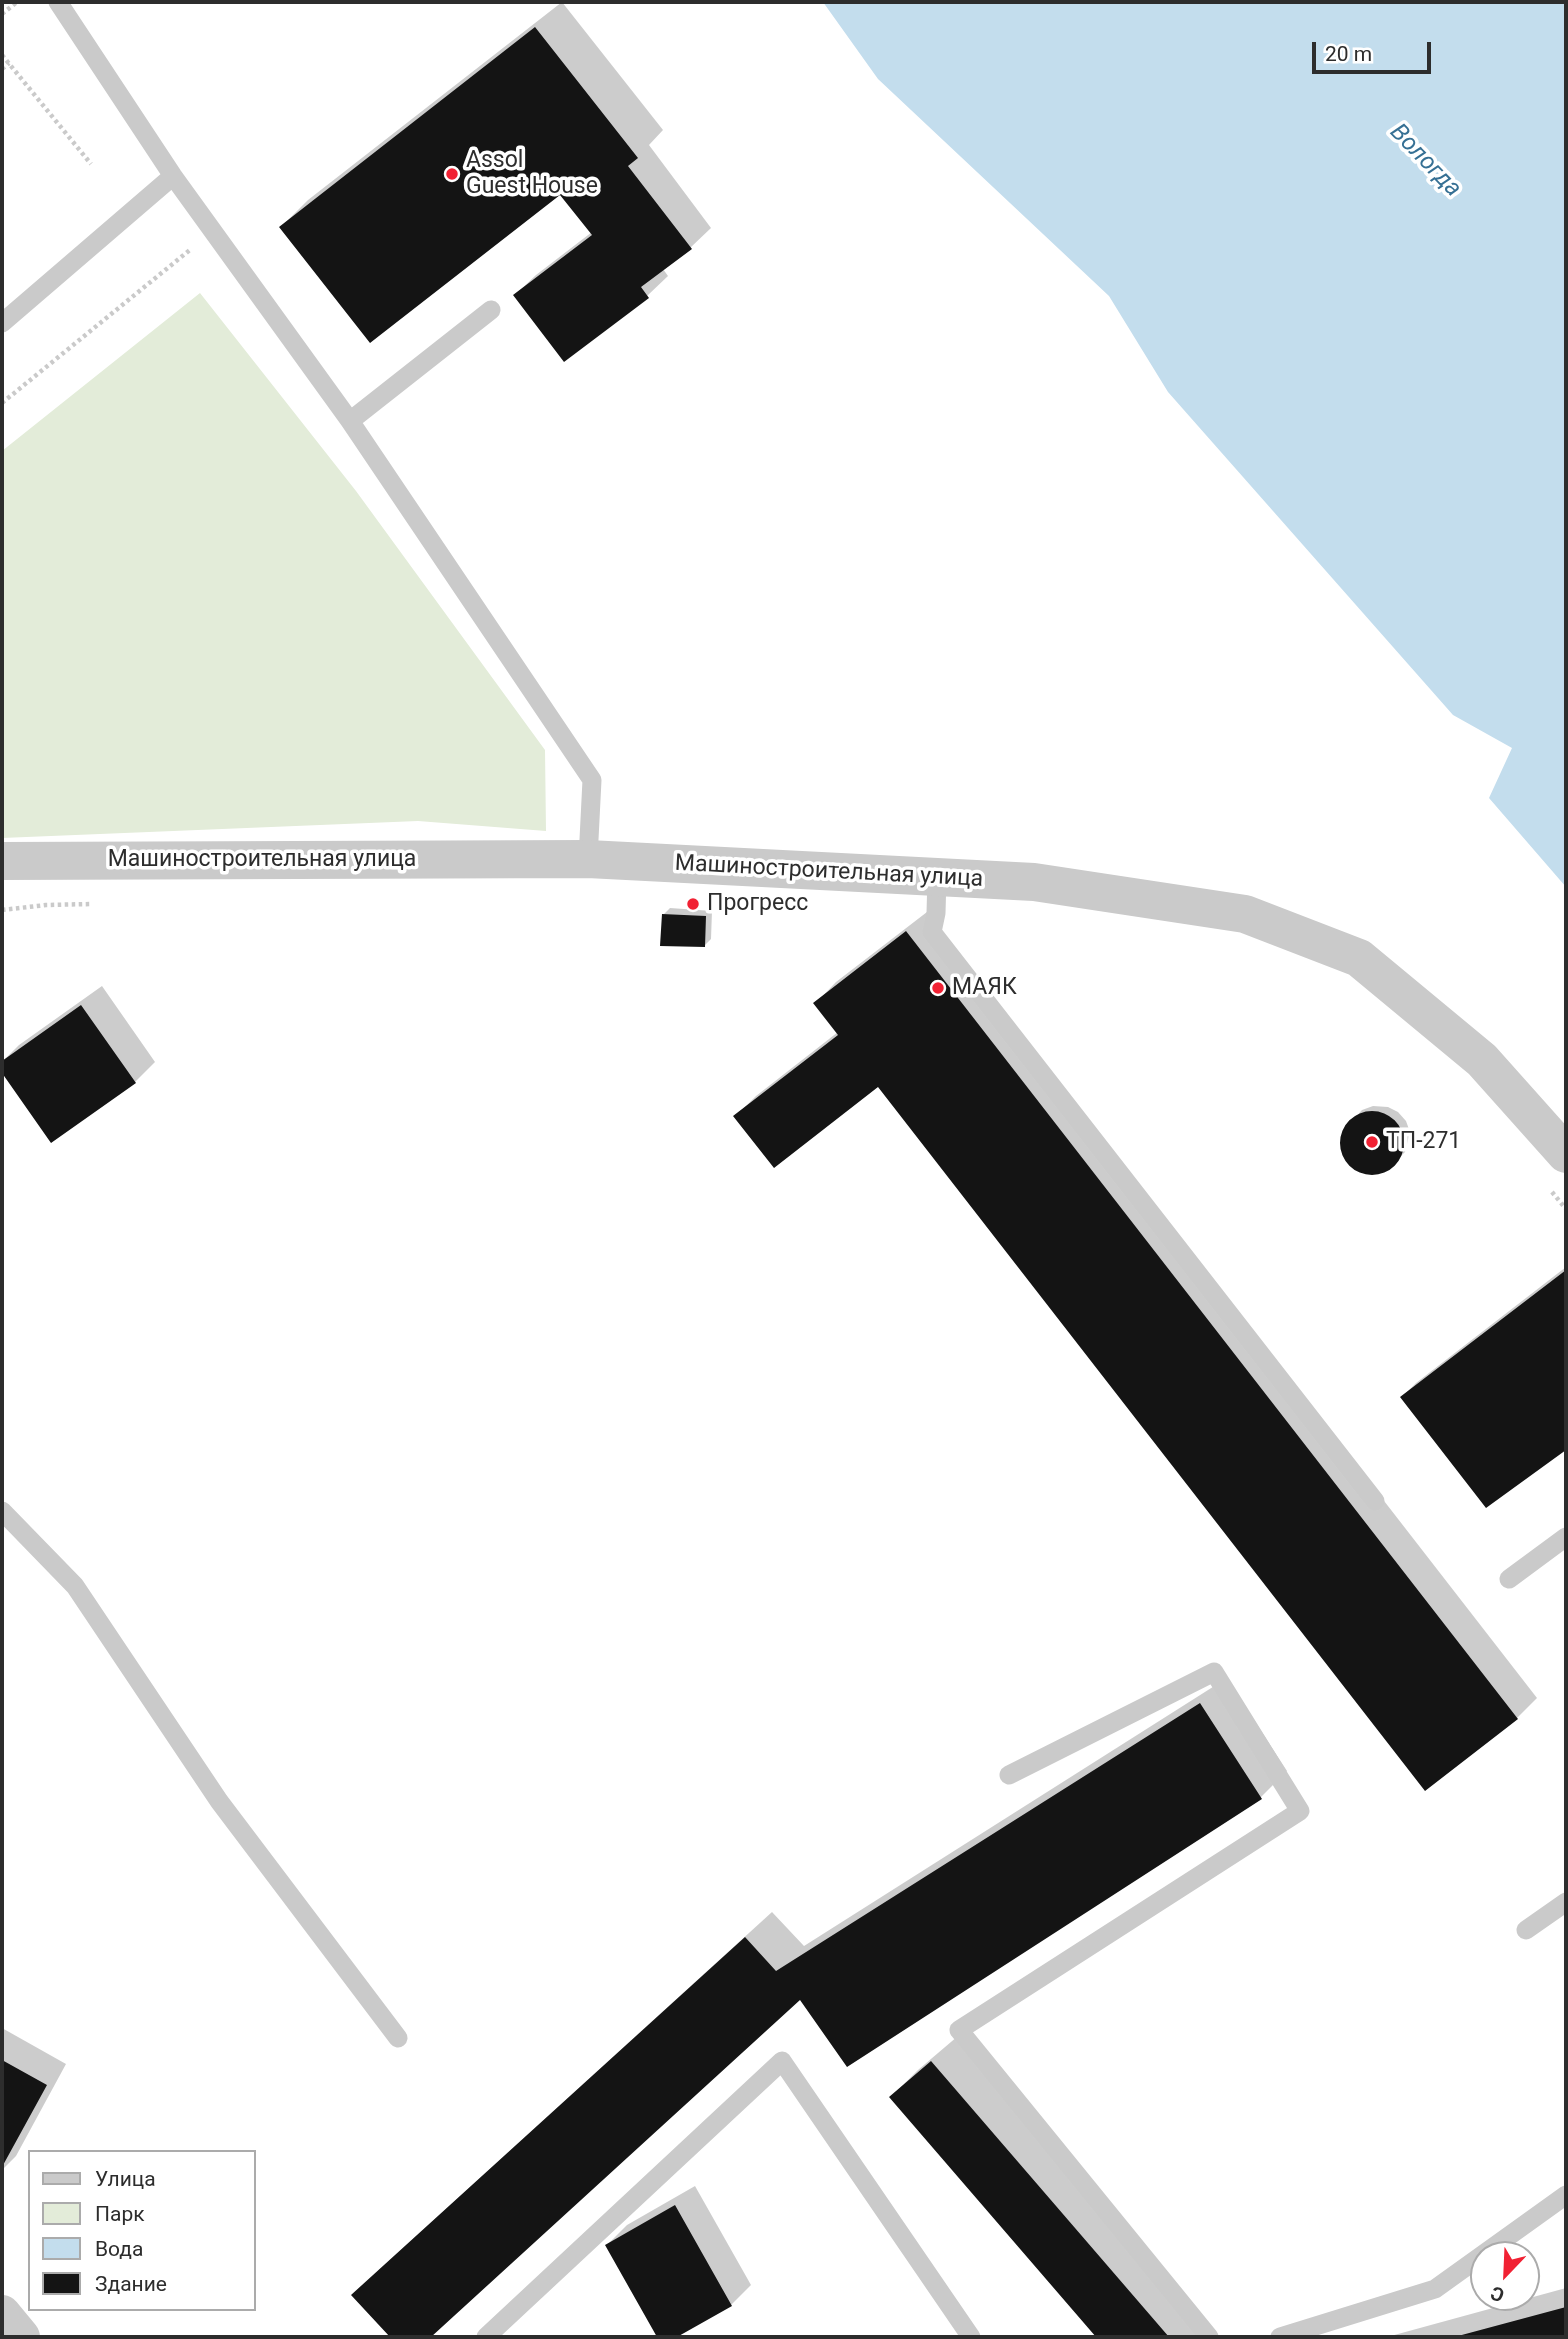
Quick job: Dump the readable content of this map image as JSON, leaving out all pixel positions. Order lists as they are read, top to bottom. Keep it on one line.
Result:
{"streets":{"street":["Машиностроительная улица"]},"water":["Вологда"],"places":["Assol Guest House","Прогресс","МАЯК","ТП-271"],"legend":["Улица","Парк","Вода","Здание"],"scale_bar":"20 m","north":"bottom left"}
